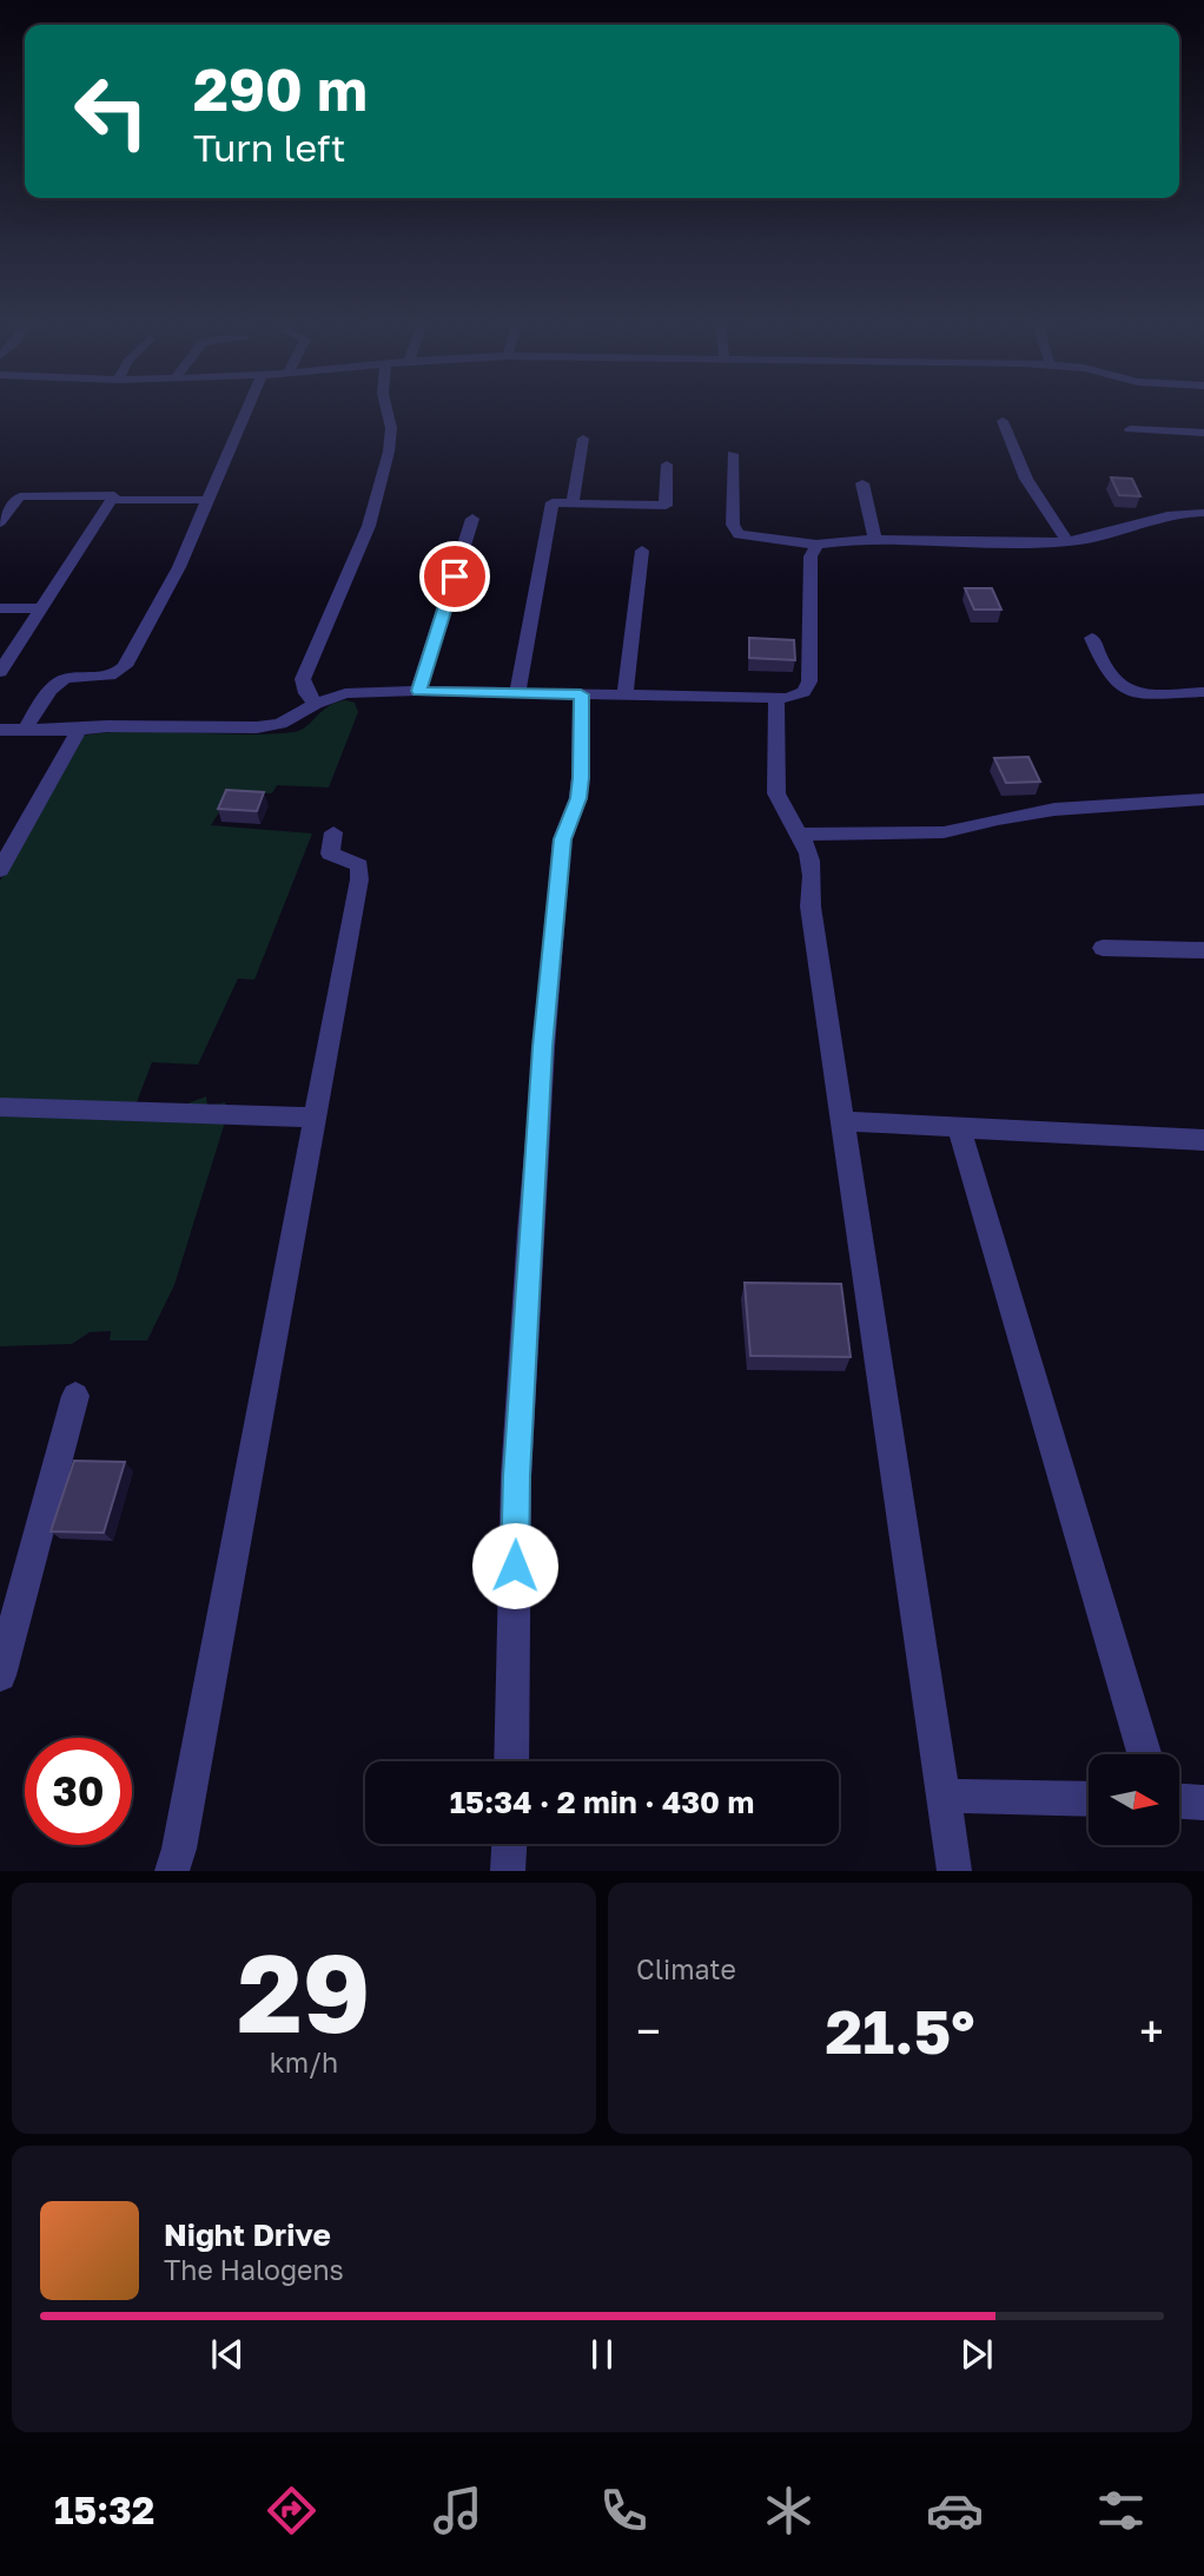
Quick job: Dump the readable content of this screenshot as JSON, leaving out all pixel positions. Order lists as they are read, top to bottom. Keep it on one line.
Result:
{"north":"right","page":{"turn":["290 m","Turn left"],"limit":"30","trip":"15:34 · 2 min · 430 m","tile":[["29","km/h"],"Climate"],"heat":["−","21.5°","+"],"song":["Night Drive","The Halogens"],"tabs":"15:32"}}
